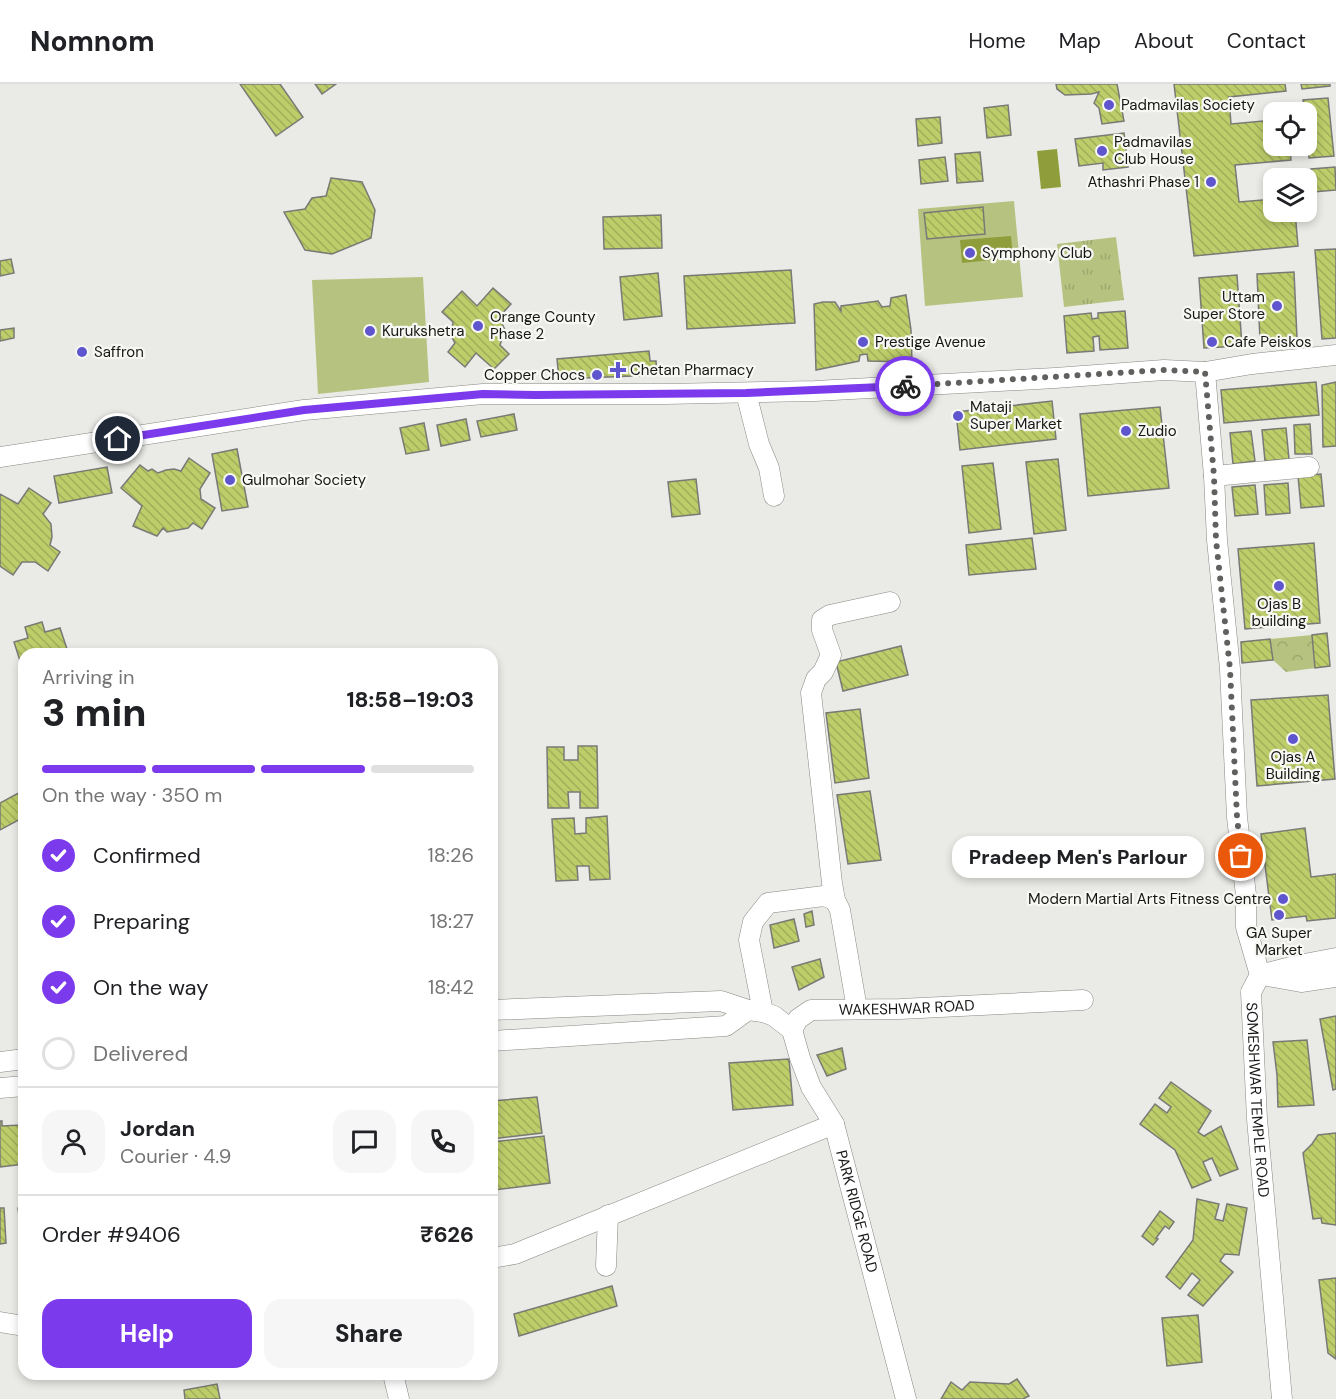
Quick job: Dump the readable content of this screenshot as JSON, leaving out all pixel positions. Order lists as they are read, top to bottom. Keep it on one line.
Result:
{"streets":{"street":["WAKESHWAR ROAD","SOMESHWAR TEMPLE ROAD","PARK RIDGE ROAD"]},"crossings":[["WAKESHWAR ROAD","PARK RIDGE ROAD"]],"places":{"other":["Padmavilas Society","Padmavilas Club House","Athashri Phase 1","Symphony Club","Uttam Super Store","Orange County Phase 2","Kurukshetra","Prestige Avenue","Cafe Peiskos","Saffron","Copper Chocs","Mataji Super Market","Zudio","Gulmohar Society","Ojas B building","Ojas A Building","Pradeep Men's Parlour","Modern Martial Arts Fitness Centre","GA Super Market"],"health":["Chetan Pharmacy"]},"page":{"header":"Nomnom","nav":["Home","Map","About","Contact"],"heading":["3 min","Arriving in","18:58–19:03"],"panel":["Jordan","Courier · 4.9","Order #9406","₹626"],"bar":"On the way · 350 m","list":[["Confirmed","18:26"],["Preparing","18:27"],["On the way","18:42"],"Delivered"],"bubble":"Pradeep Men's Parlour","buttons":["Help","Share"]}}
